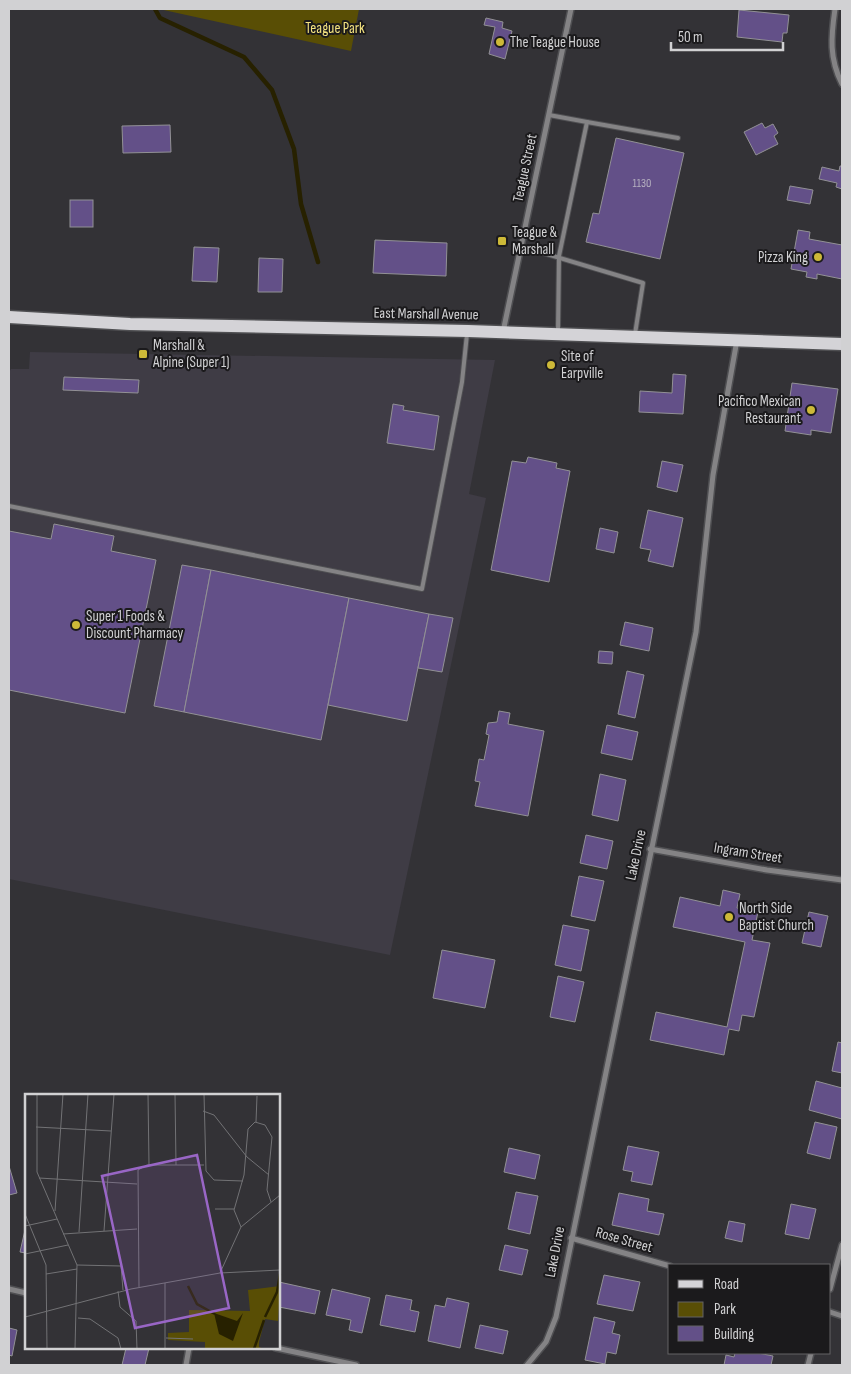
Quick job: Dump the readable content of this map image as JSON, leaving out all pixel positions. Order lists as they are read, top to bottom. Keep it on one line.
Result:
{"streets":{"main road":["East Marshall Avenue"],"street":["Teague Street","Ingram Street","Lake Drive","Rose Street"]},"crossings":[["Teague Street","East Marshall Avenue"],["East Marshall Avenue","Lake Drive"],["Ingram Street","Lake Drive"],["Lake Drive","Rose Street"]],"parks":["Teague Park"],"places":{"other":["The Teague House","Pizza King","Site of Earpville","Pacifico Mexican Restaurant","Super 1 Foods & Discount Pharmacy","North Side Baptist Church"],"transit":["Teague & Marshall","Marshall & Alpine (Super 1)"]},"house_numbers":["1130"],"legend":["Road","Park","Building"],"scale_bar":"50 m"}
